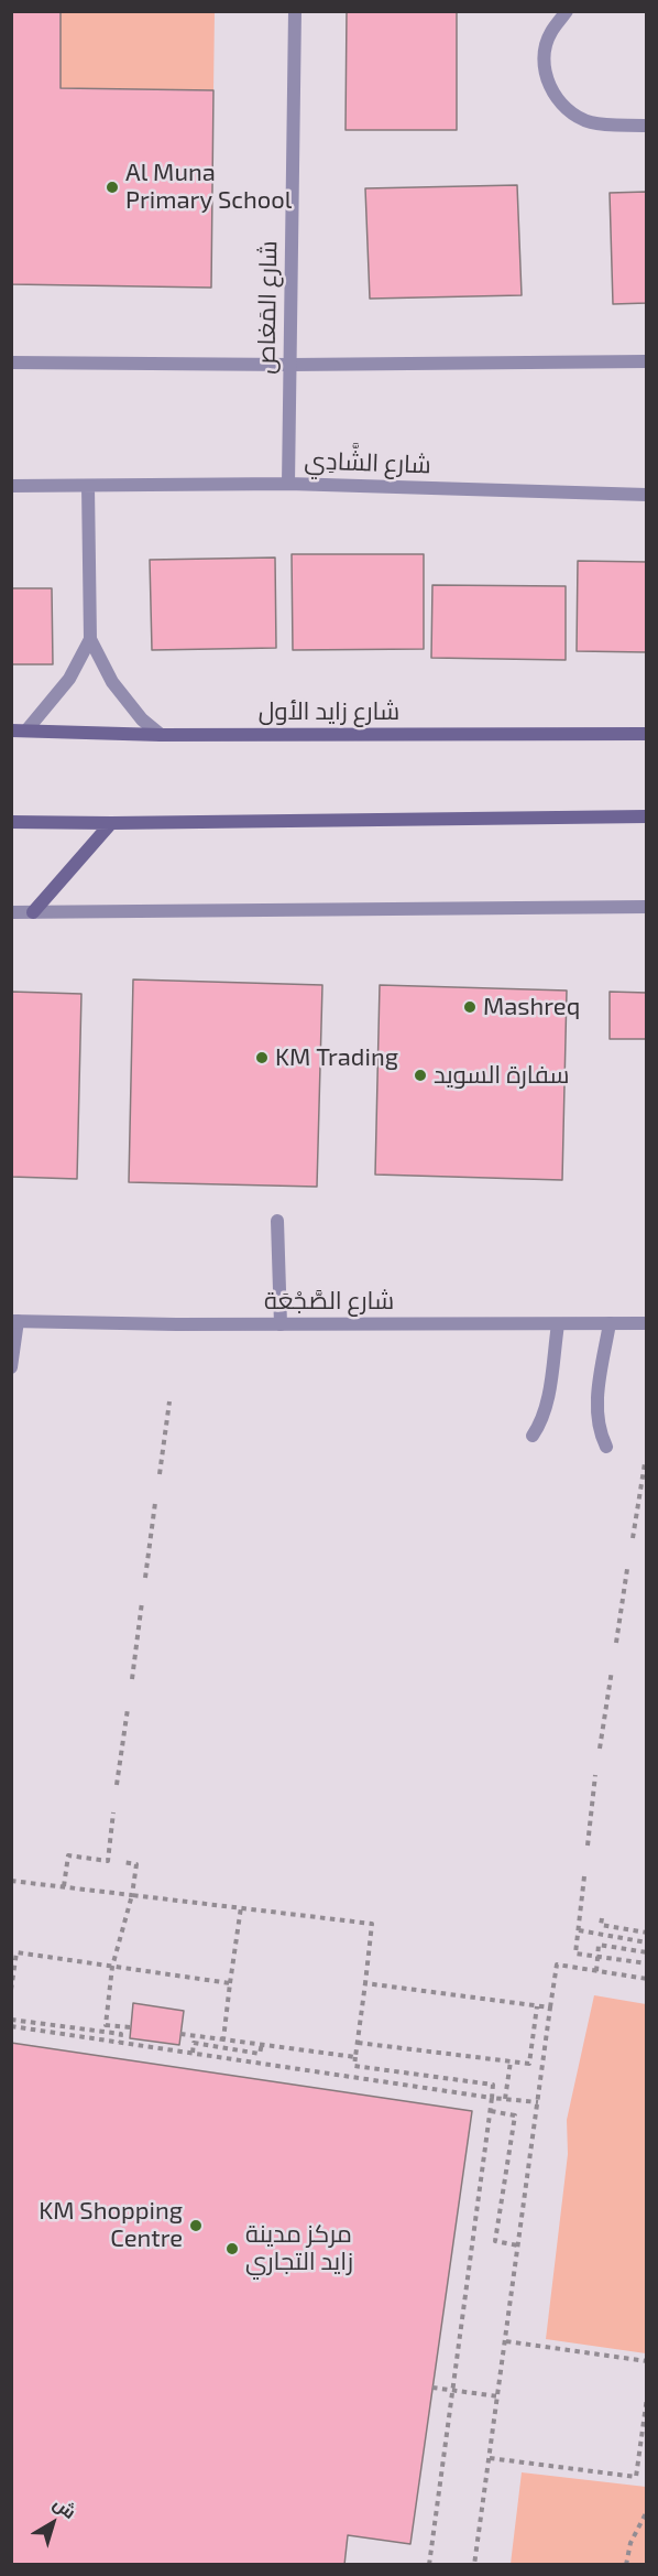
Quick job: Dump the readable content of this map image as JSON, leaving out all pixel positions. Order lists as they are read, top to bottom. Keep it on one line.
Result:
{"streets":{"main road":["شارع زايد الأول"],"street":["شارع المَغاص","شارع الشَّادِي","شارع الصَّجْعَة"]},"crossings":[["شارع المَغاص","شارع الشَّادِي"]],"places":["Al Muna Primary School","Mashreq","KM Trading","سفارة السويد","KM Shopping Centre","مركز مدينة زايد التجاري"],"north":"top right"}
